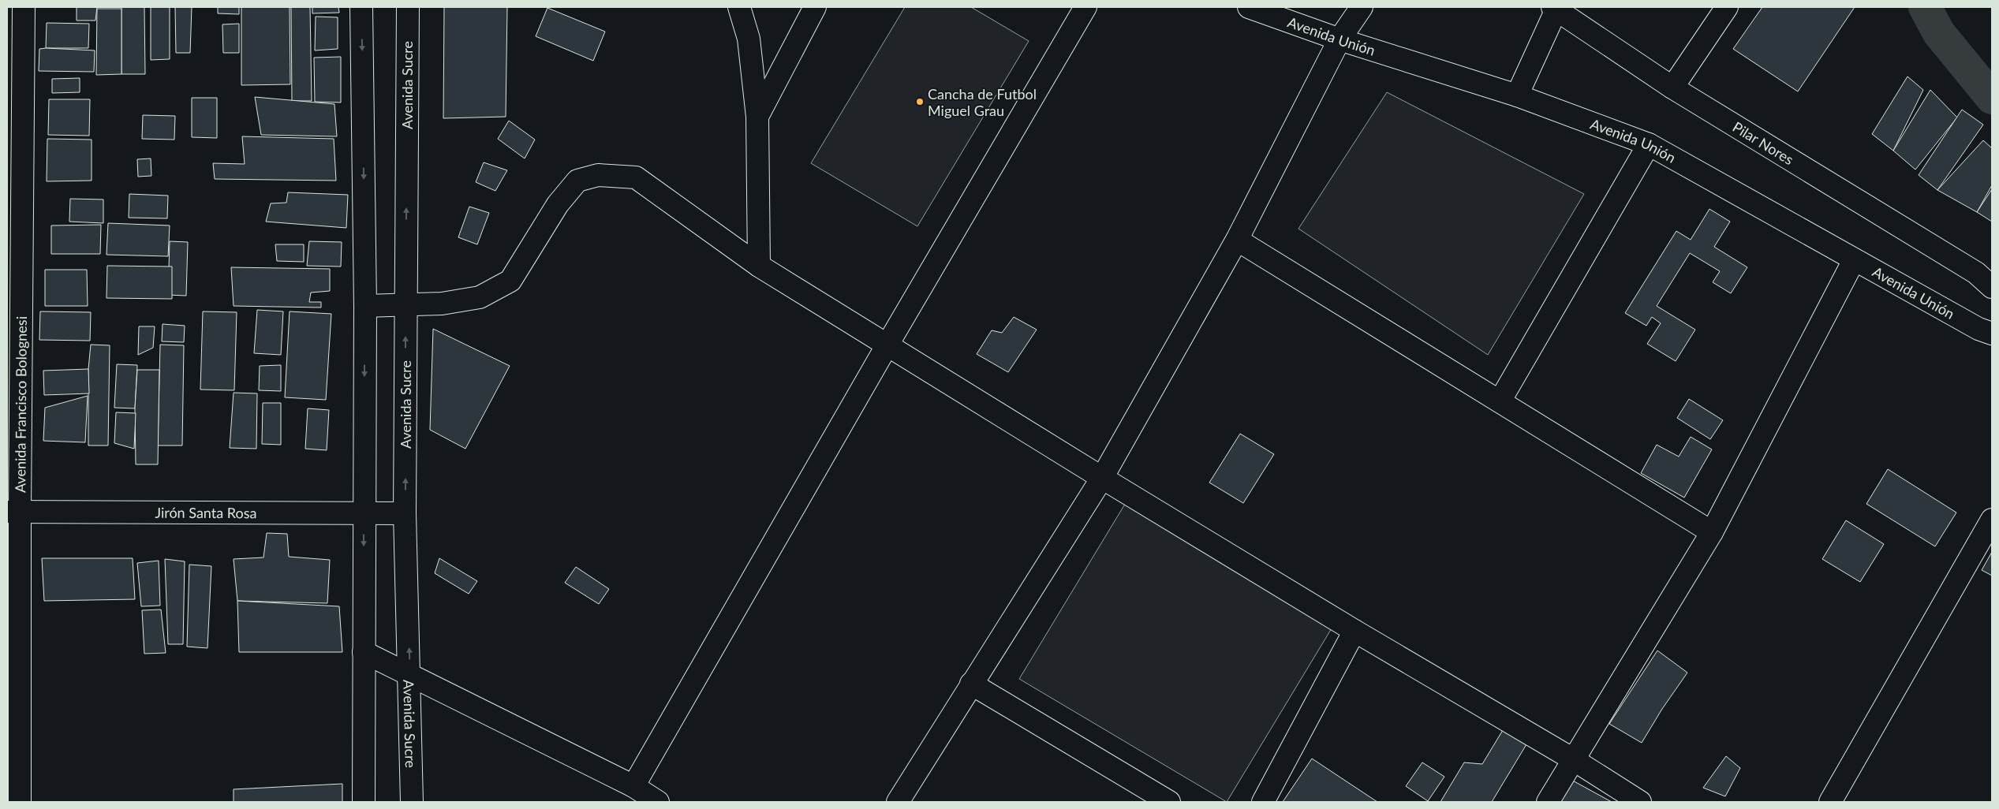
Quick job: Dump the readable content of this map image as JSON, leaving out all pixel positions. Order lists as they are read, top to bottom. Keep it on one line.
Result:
{"streets":{"street":["Avenida Unión","Avenida Sucre","Pilar Nores","Avenida Francisco Bolognesi","Jirón Santa Rosa"]},"crossings":[["Avenida Sucre","Jirón Santa Rosa"],["Avenida Francisco Bolognesi","Jirón Santa Rosa"]],"places":["Cancha de Futbol Miguel Grau"]}
